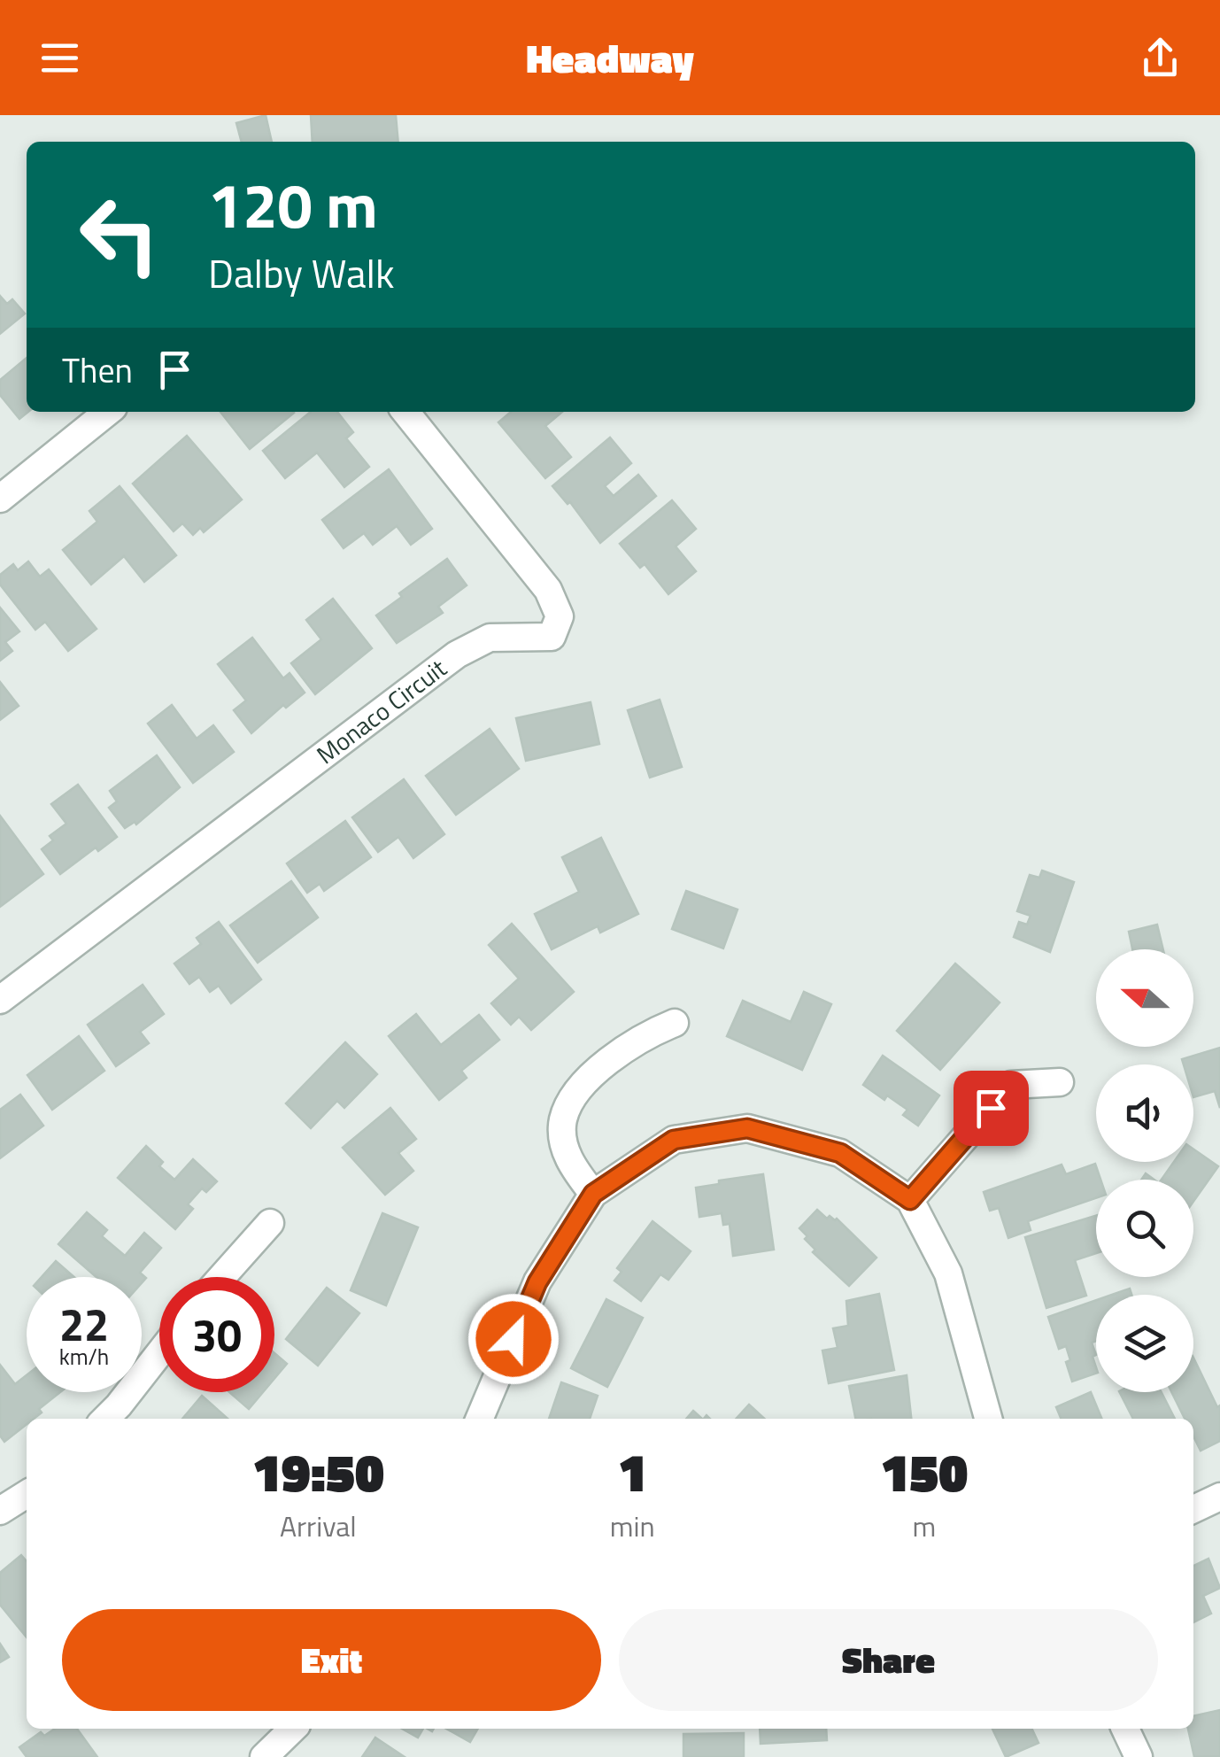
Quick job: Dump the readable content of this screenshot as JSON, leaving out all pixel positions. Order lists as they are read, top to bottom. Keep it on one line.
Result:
{"streets":{"street":["Monaco Circuit"]},"north":"left","page":{"header":"Headway","turn":["120 m","Dalby Walk"],"then":"Then","speed":"22 km/h","limit":"30","eta":["19:50","Arrival","1","min","150","m"],"buttons":["Exit","Share"]}}
